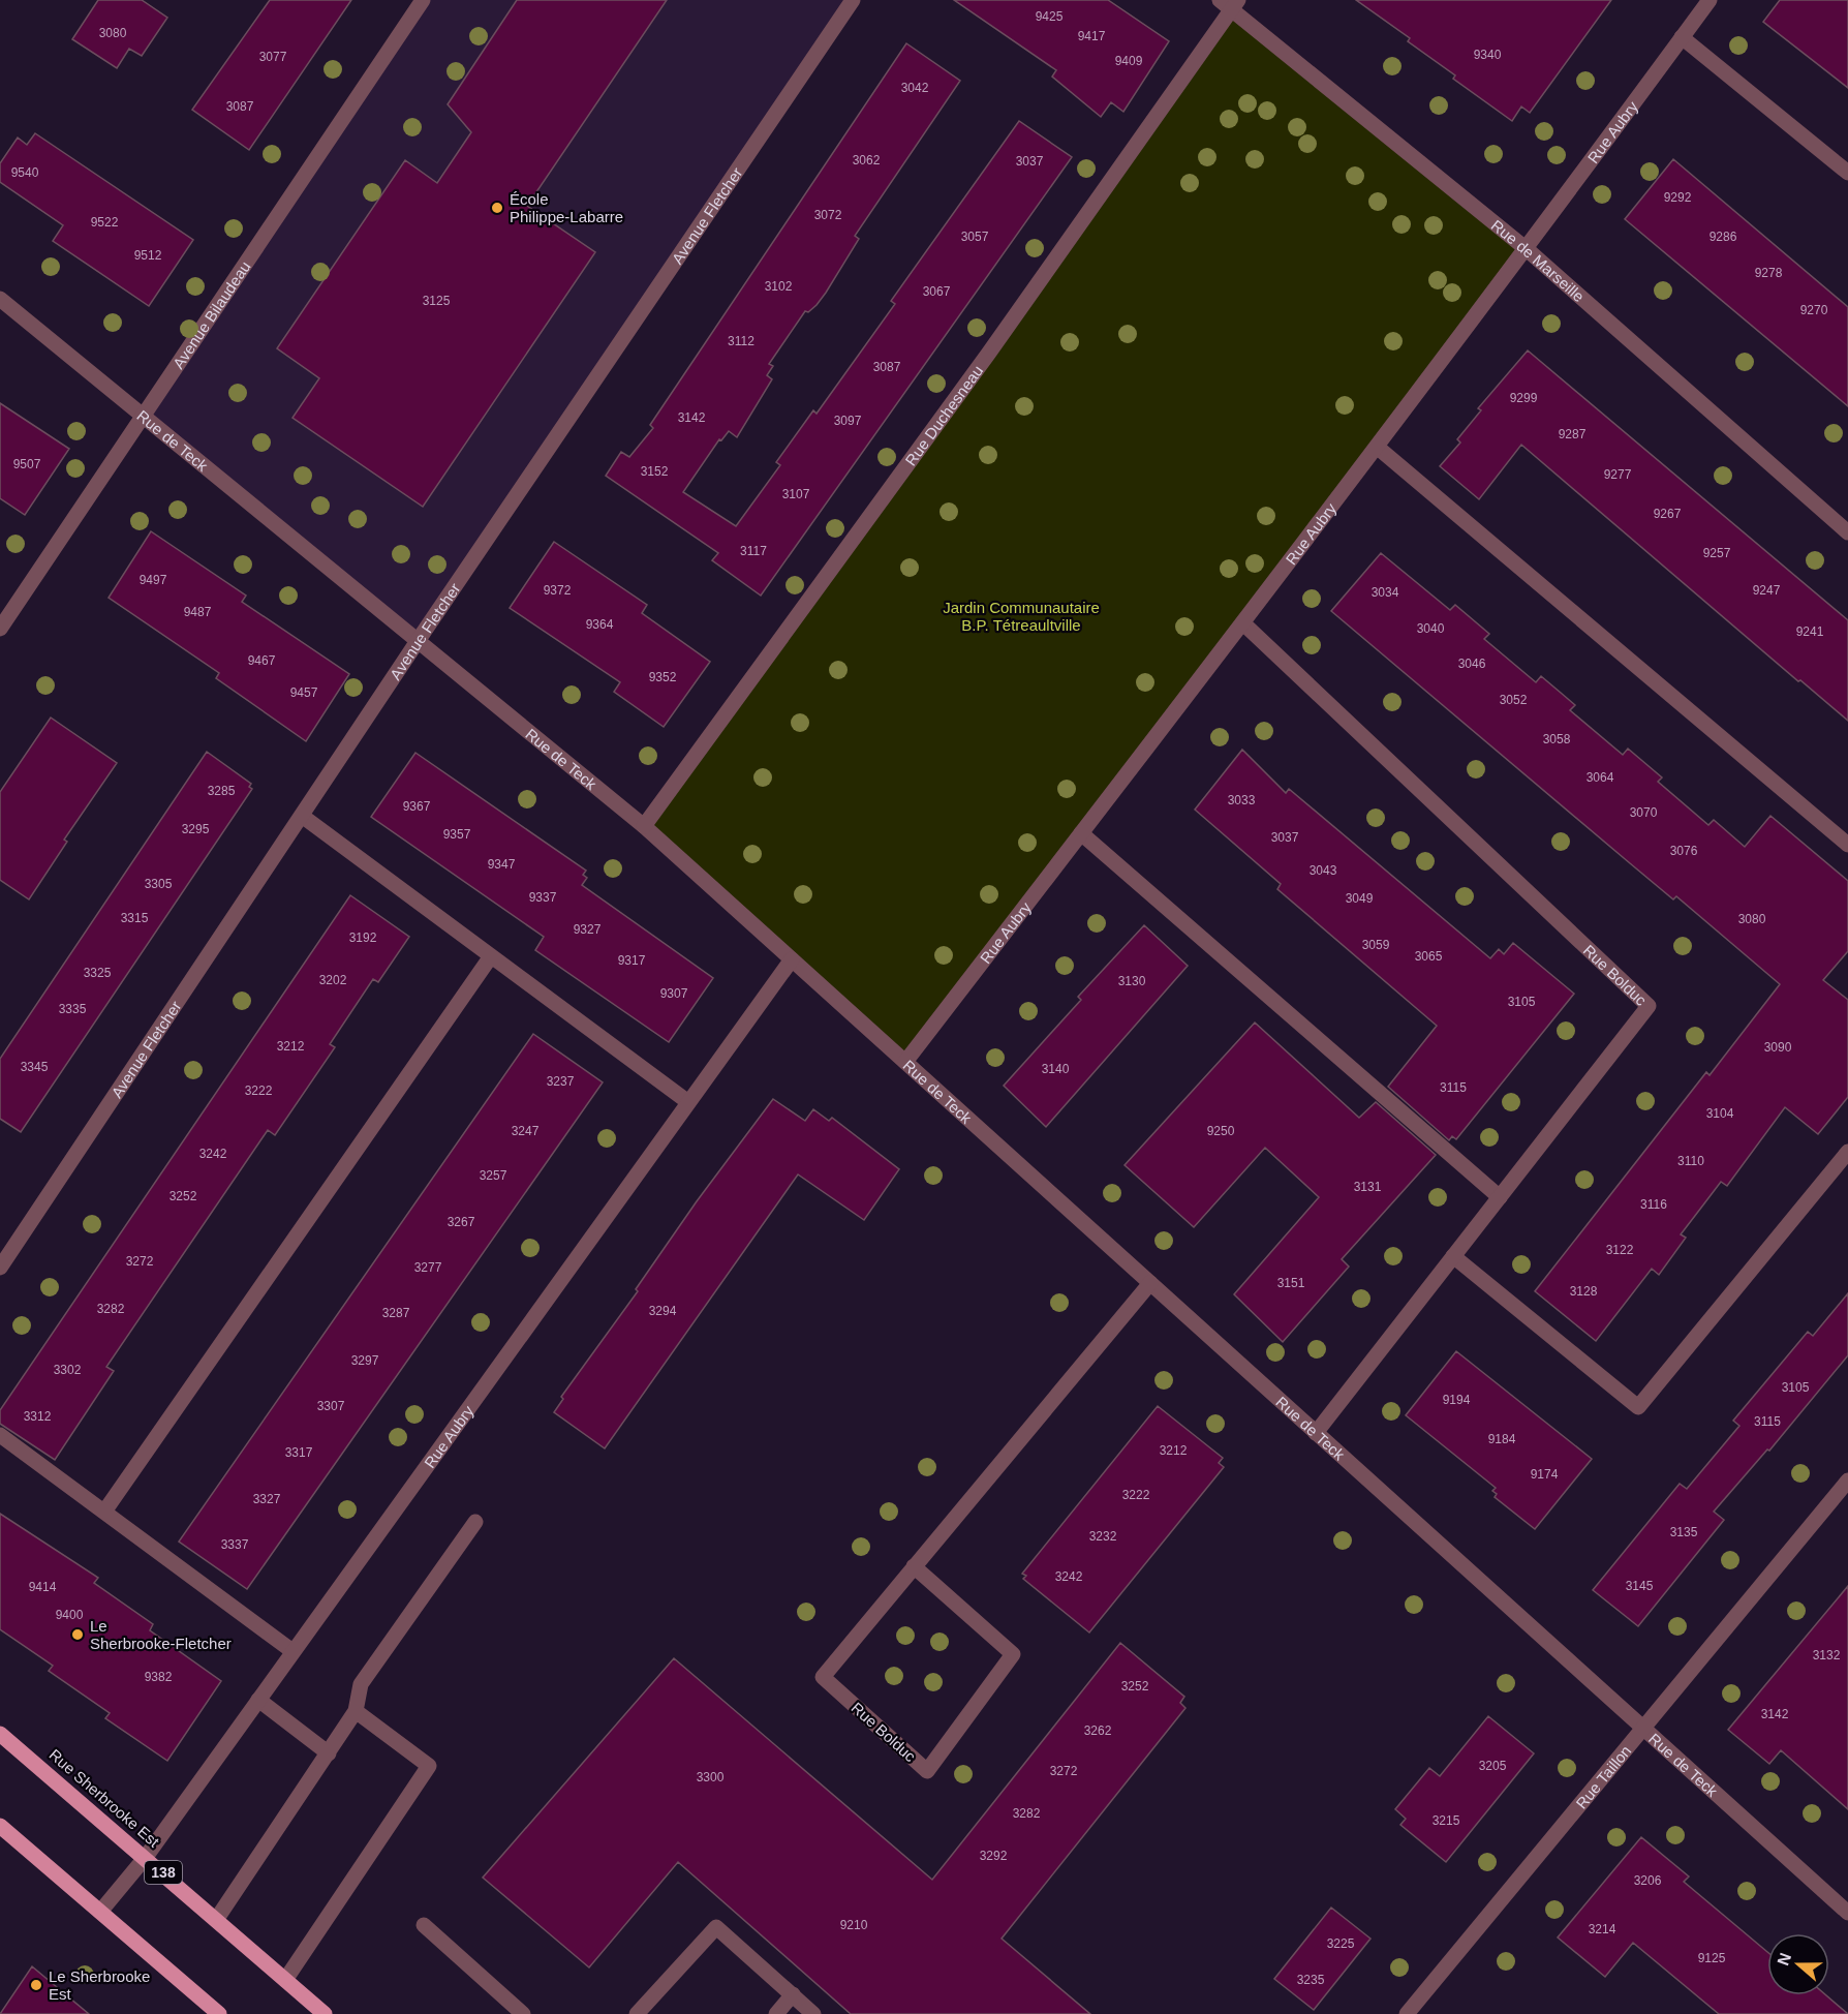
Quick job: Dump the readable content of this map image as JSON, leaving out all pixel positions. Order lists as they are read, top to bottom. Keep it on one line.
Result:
{"streets":{"main road":["Rue Sherbrooke Est","138"],"street":["Rue Aubry","Avenue Fletcher","Rue de Marseille","Avenue Bilaudeau","Rue Duchesneau","Rue de Teck","Rue Bolduc","Rue Taillon"]},"crossings":[["Rue Aubry","Rue de Marseille"],["Rue Aubry","Rue de Teck"],["Rue Aubry","Rue Bolduc"],["Rue Aubry","Rue Sherbrooke Est"],["Avenue Fletcher","Rue de Teck"],["Rue de Marseille","Rue Duchesneau"],["Avenue Bilaudeau","Rue de Teck"],["Rue Duchesneau","Rue de Teck"],["Rue de Teck","Rue Bolduc"],["Rue de Teck","Rue Taillon"]],"parks":["Jardin Communautaire B.P. Tétreaultville"],"places":["École Philippe-Labarre","Le Sherbrooke-Fletcher","Le Sherbrooke Est"],"house_numbers":["9425","3080","9417","9340","3077","9409","3042","3087","3062","3037","9540","9292","3072","9522","3057","9286","9512","9278","3102","3067","3125","9270","3112","3087","9299","3142","3097","9287","9507","3152","9277","3107","9267","3117","9257","9497","9372","9247","3034","9487","9364","3040","9241","9467","3046","9352","9457","3052","3058","3064","3285","3033","9367","3070","3295","9357","3037","3076","9347","3043","3305","9337","3049","3315","3080","9327","3192","3059","3065","9317","3325","3202","3130","9307","3105","3335","3212","3090","3345","3140","3237","3115","3222","3104","3247","9250","3242","3110","3257","3131","3252","3116","3267","3122","3272","3277","3151","3128","3282","3294","3287","3297","3302","3105","9194","3307","3312","3115","9184","3212","3317","9174","3222","3327","3135","3232","3337","3242","3145","9414","9400","3132","9382","3252","3142","3262","3205","3272","3300","3282","3215","3292","3206","9210","3214","3225","9125","3235"],"north":"left"}
